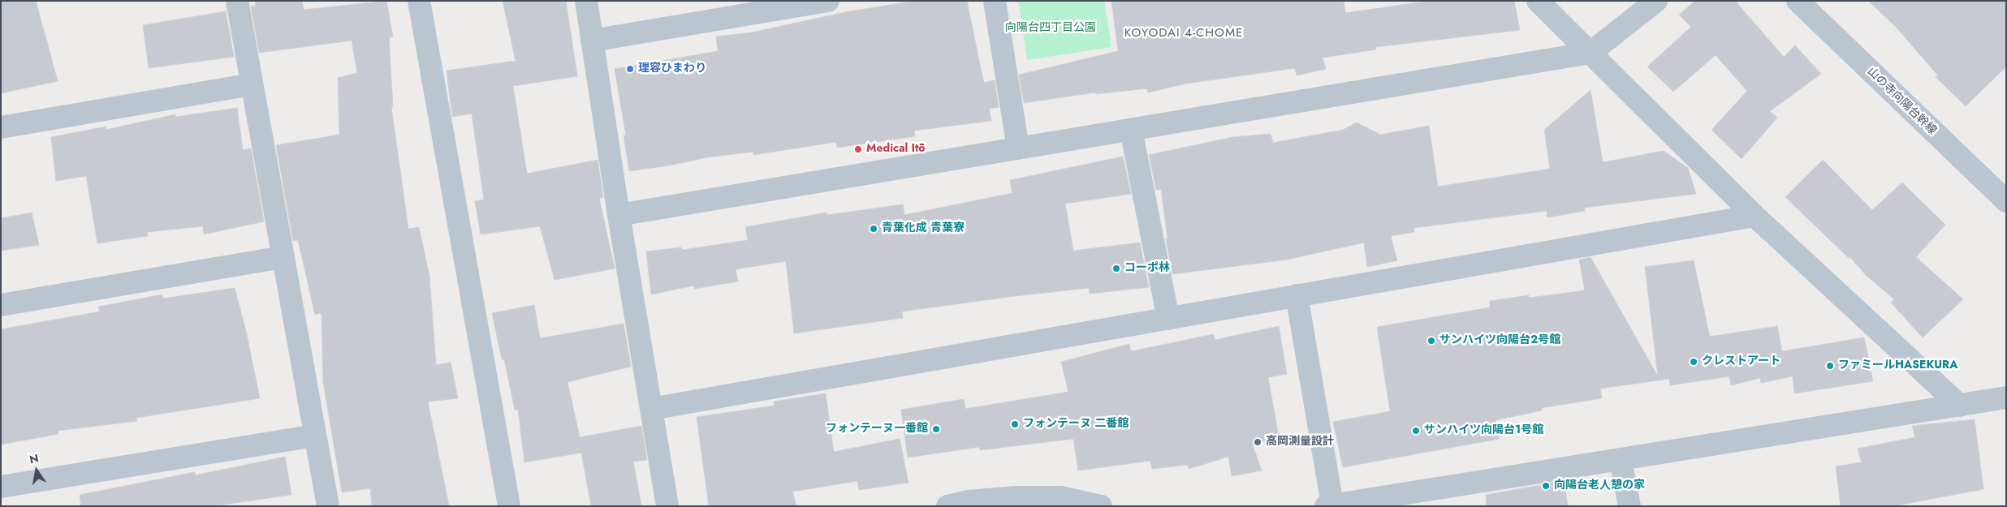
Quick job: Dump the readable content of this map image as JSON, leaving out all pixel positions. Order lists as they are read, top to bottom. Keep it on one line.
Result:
{"streets":{"street":["山の寺向陽台幹線"]},"districts":["KOYODAI 4-CHOME"],"parks":["向陽台四丁目公園"],"places":["理容ひまわり","Medical Itō","青葉化成 青葉寮","コーポ林","サンハイツ向陽台2号館","クレストアート","ファミールHASEKURA","フォンテーヌ 二番館","フォンテーヌ一番館","サンハイツ向陽台1号館","高岡測量設計","向陽台老人憩の家"],"north":"top"}
